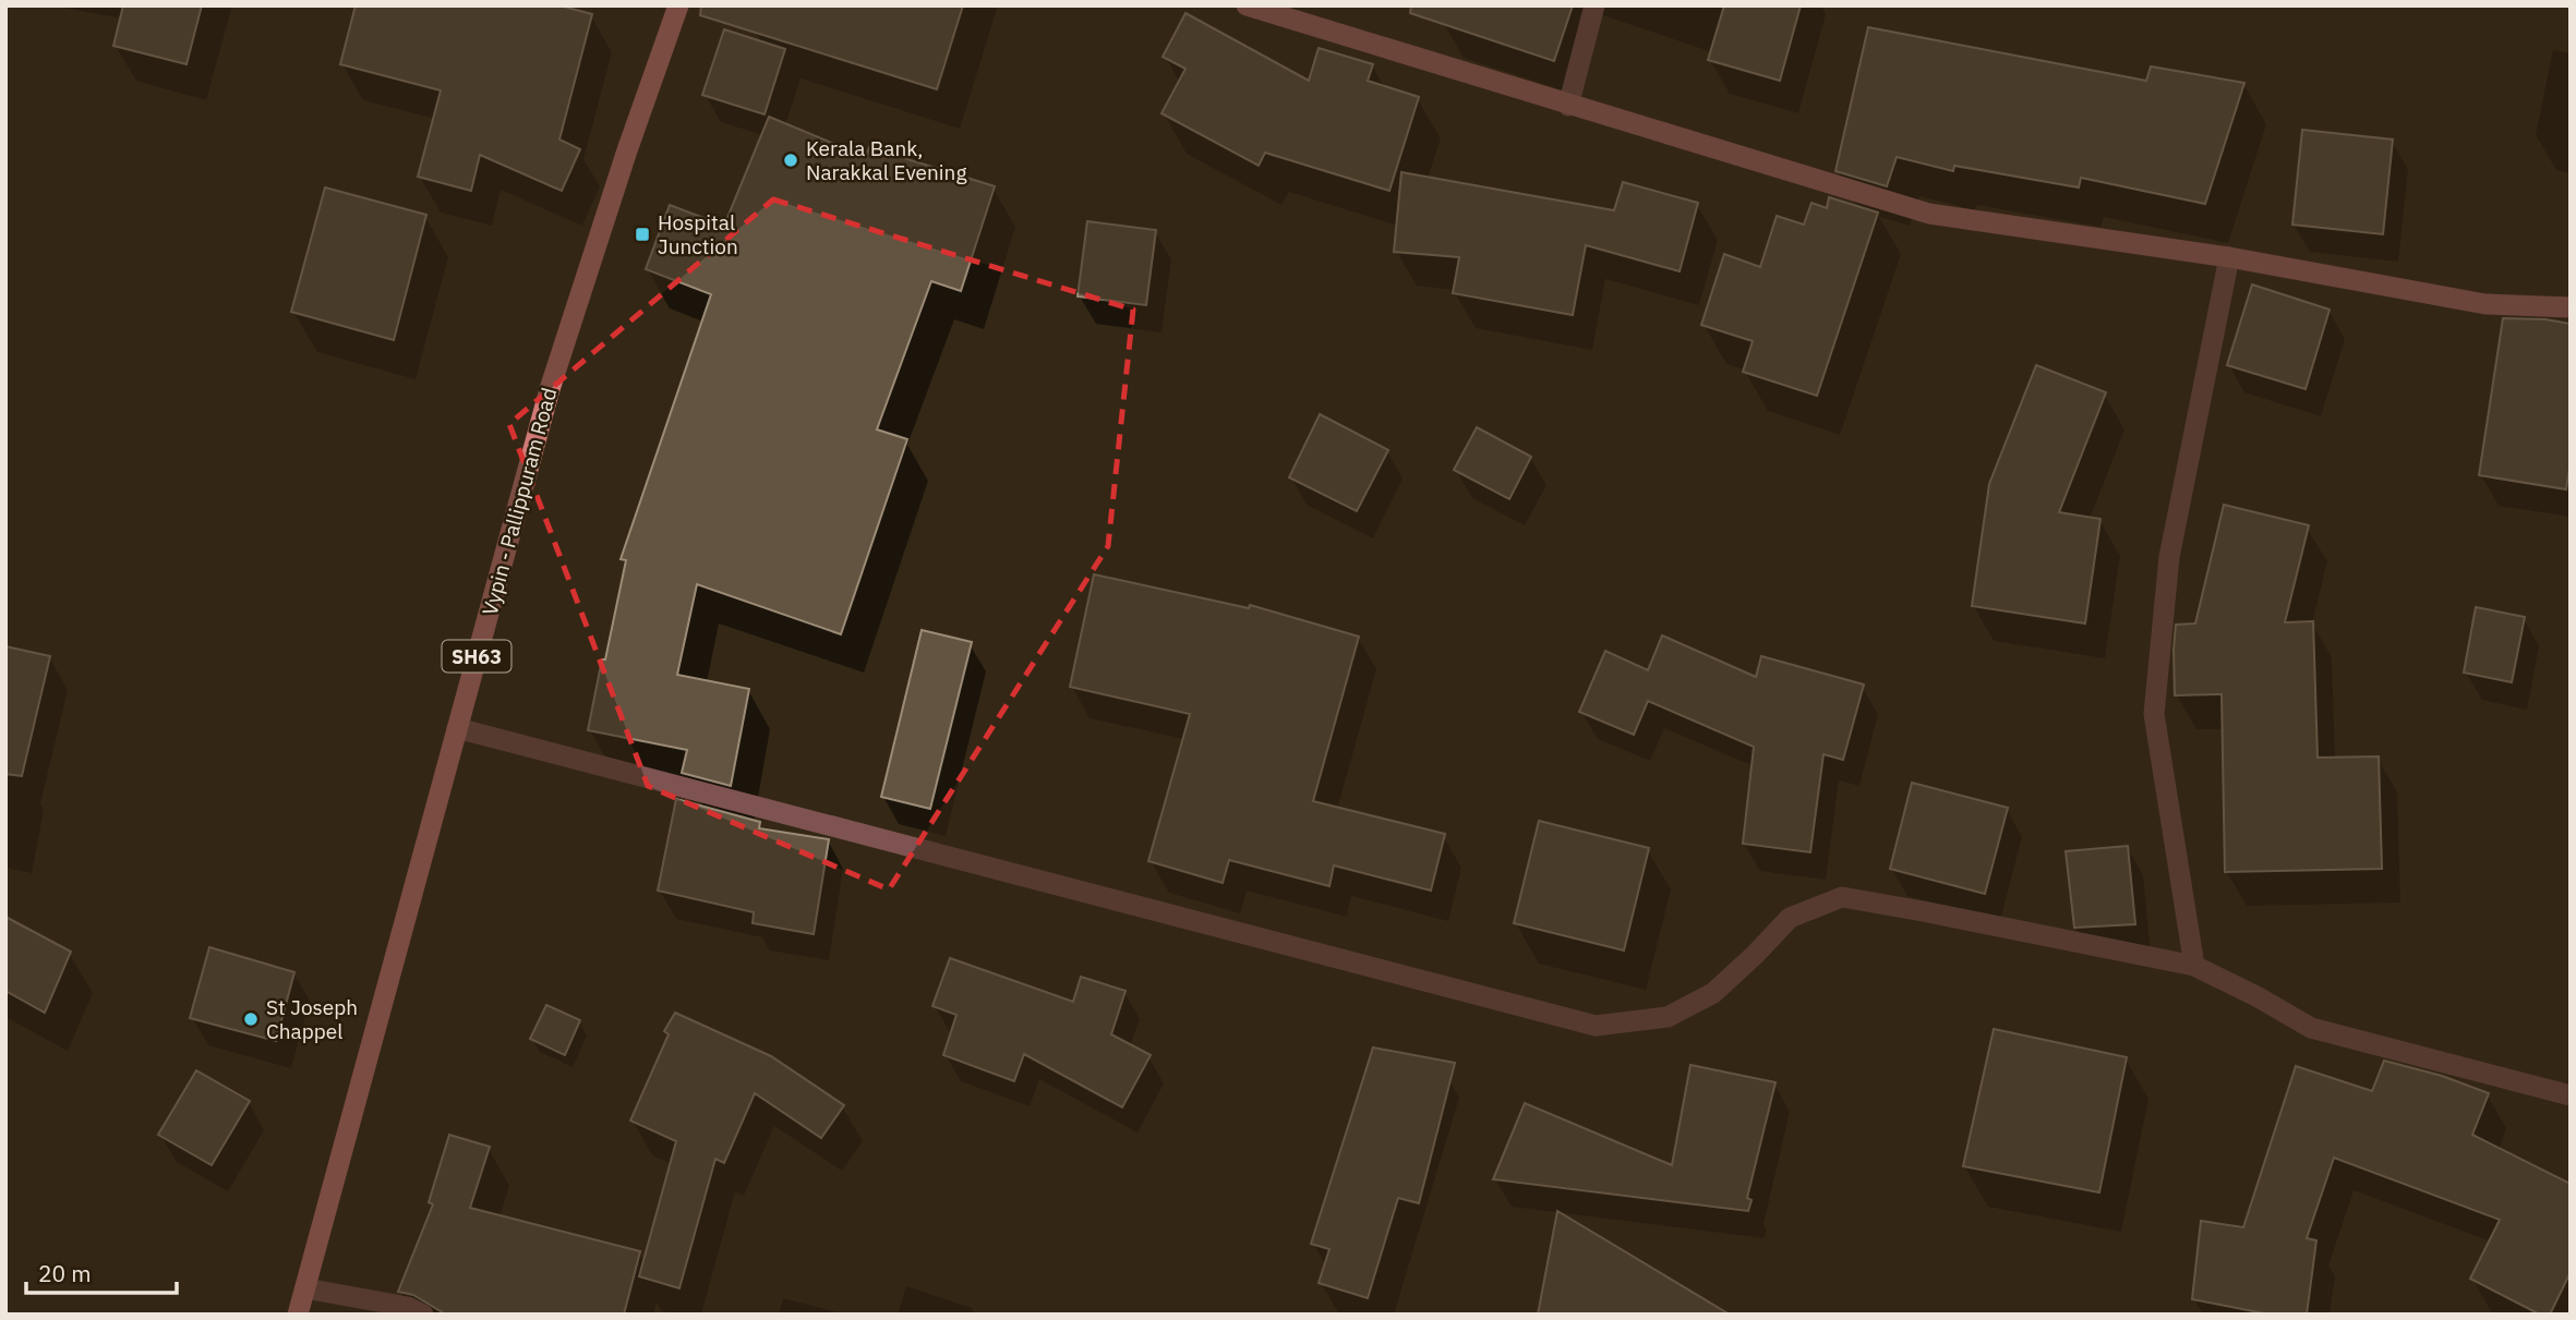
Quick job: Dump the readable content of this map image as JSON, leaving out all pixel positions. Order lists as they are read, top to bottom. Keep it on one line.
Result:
{"streets":{"main road":["Vypin - Pallippuram Road","SH63"]},"places":{"other":["Kerala Bank, Narakkal Evening","St Joseph Chappel"],"transit":["Hospital Junction"]},"scale_bar":"20 m"}
